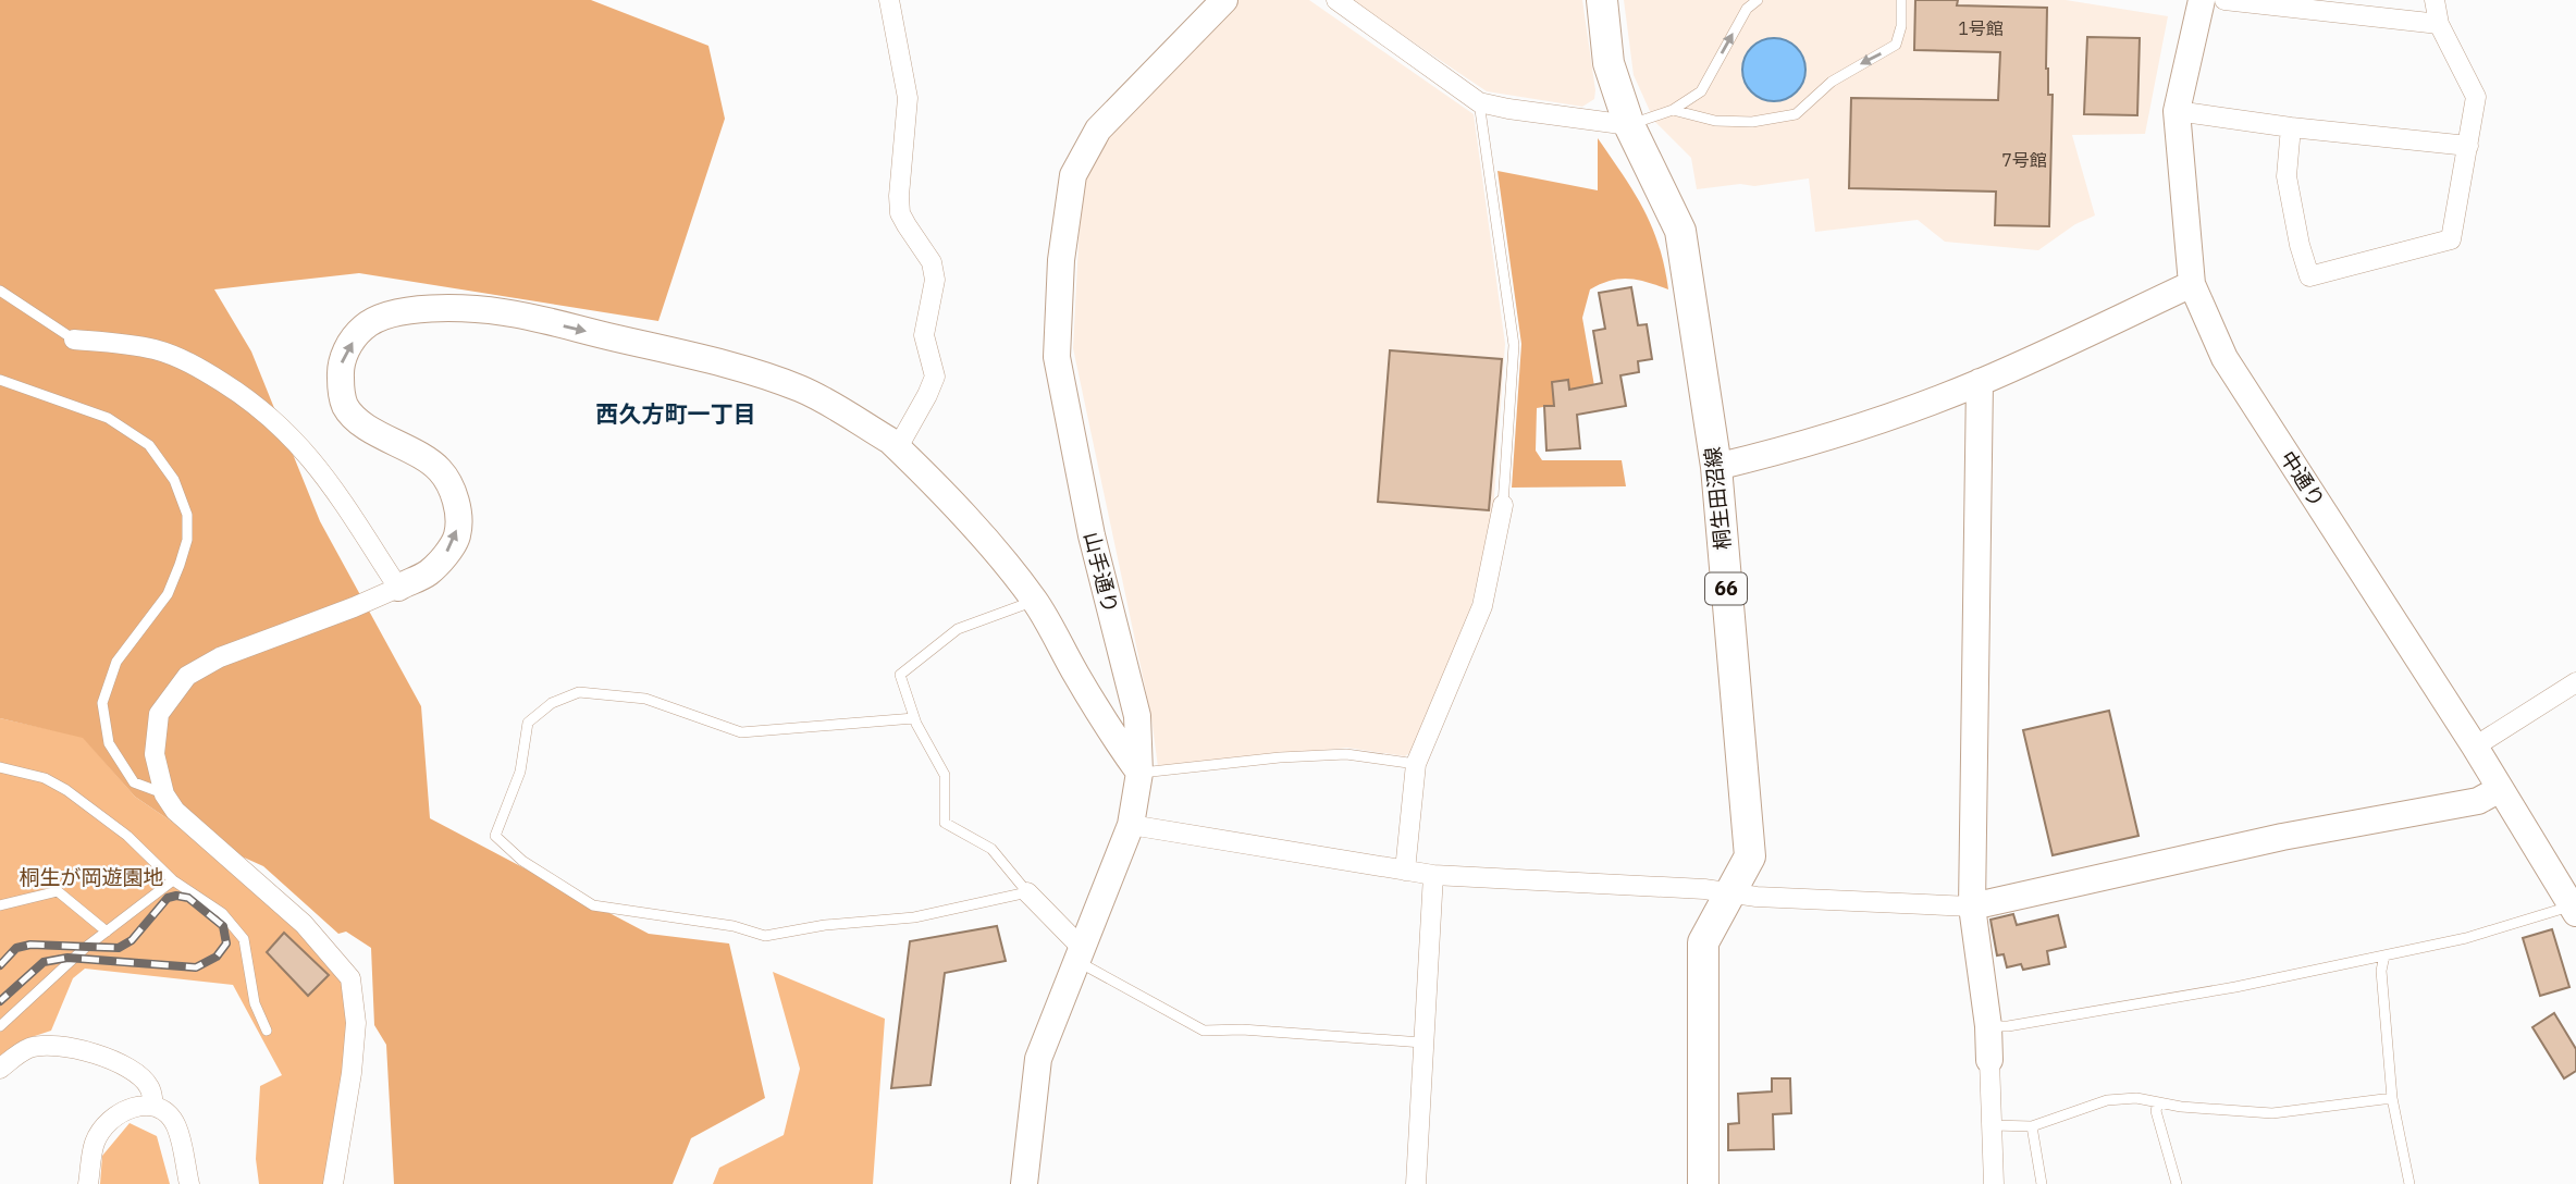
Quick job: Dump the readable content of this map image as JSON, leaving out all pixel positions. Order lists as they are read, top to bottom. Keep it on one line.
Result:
{"streets":{"main road":["桐生田沼線","66"],"street":["中通り","山手通り"]},"districts":["西久方町一丁目"],"parks":["桐生が岡遊園地"],"house_numbers":["1号館","7号館"]}
